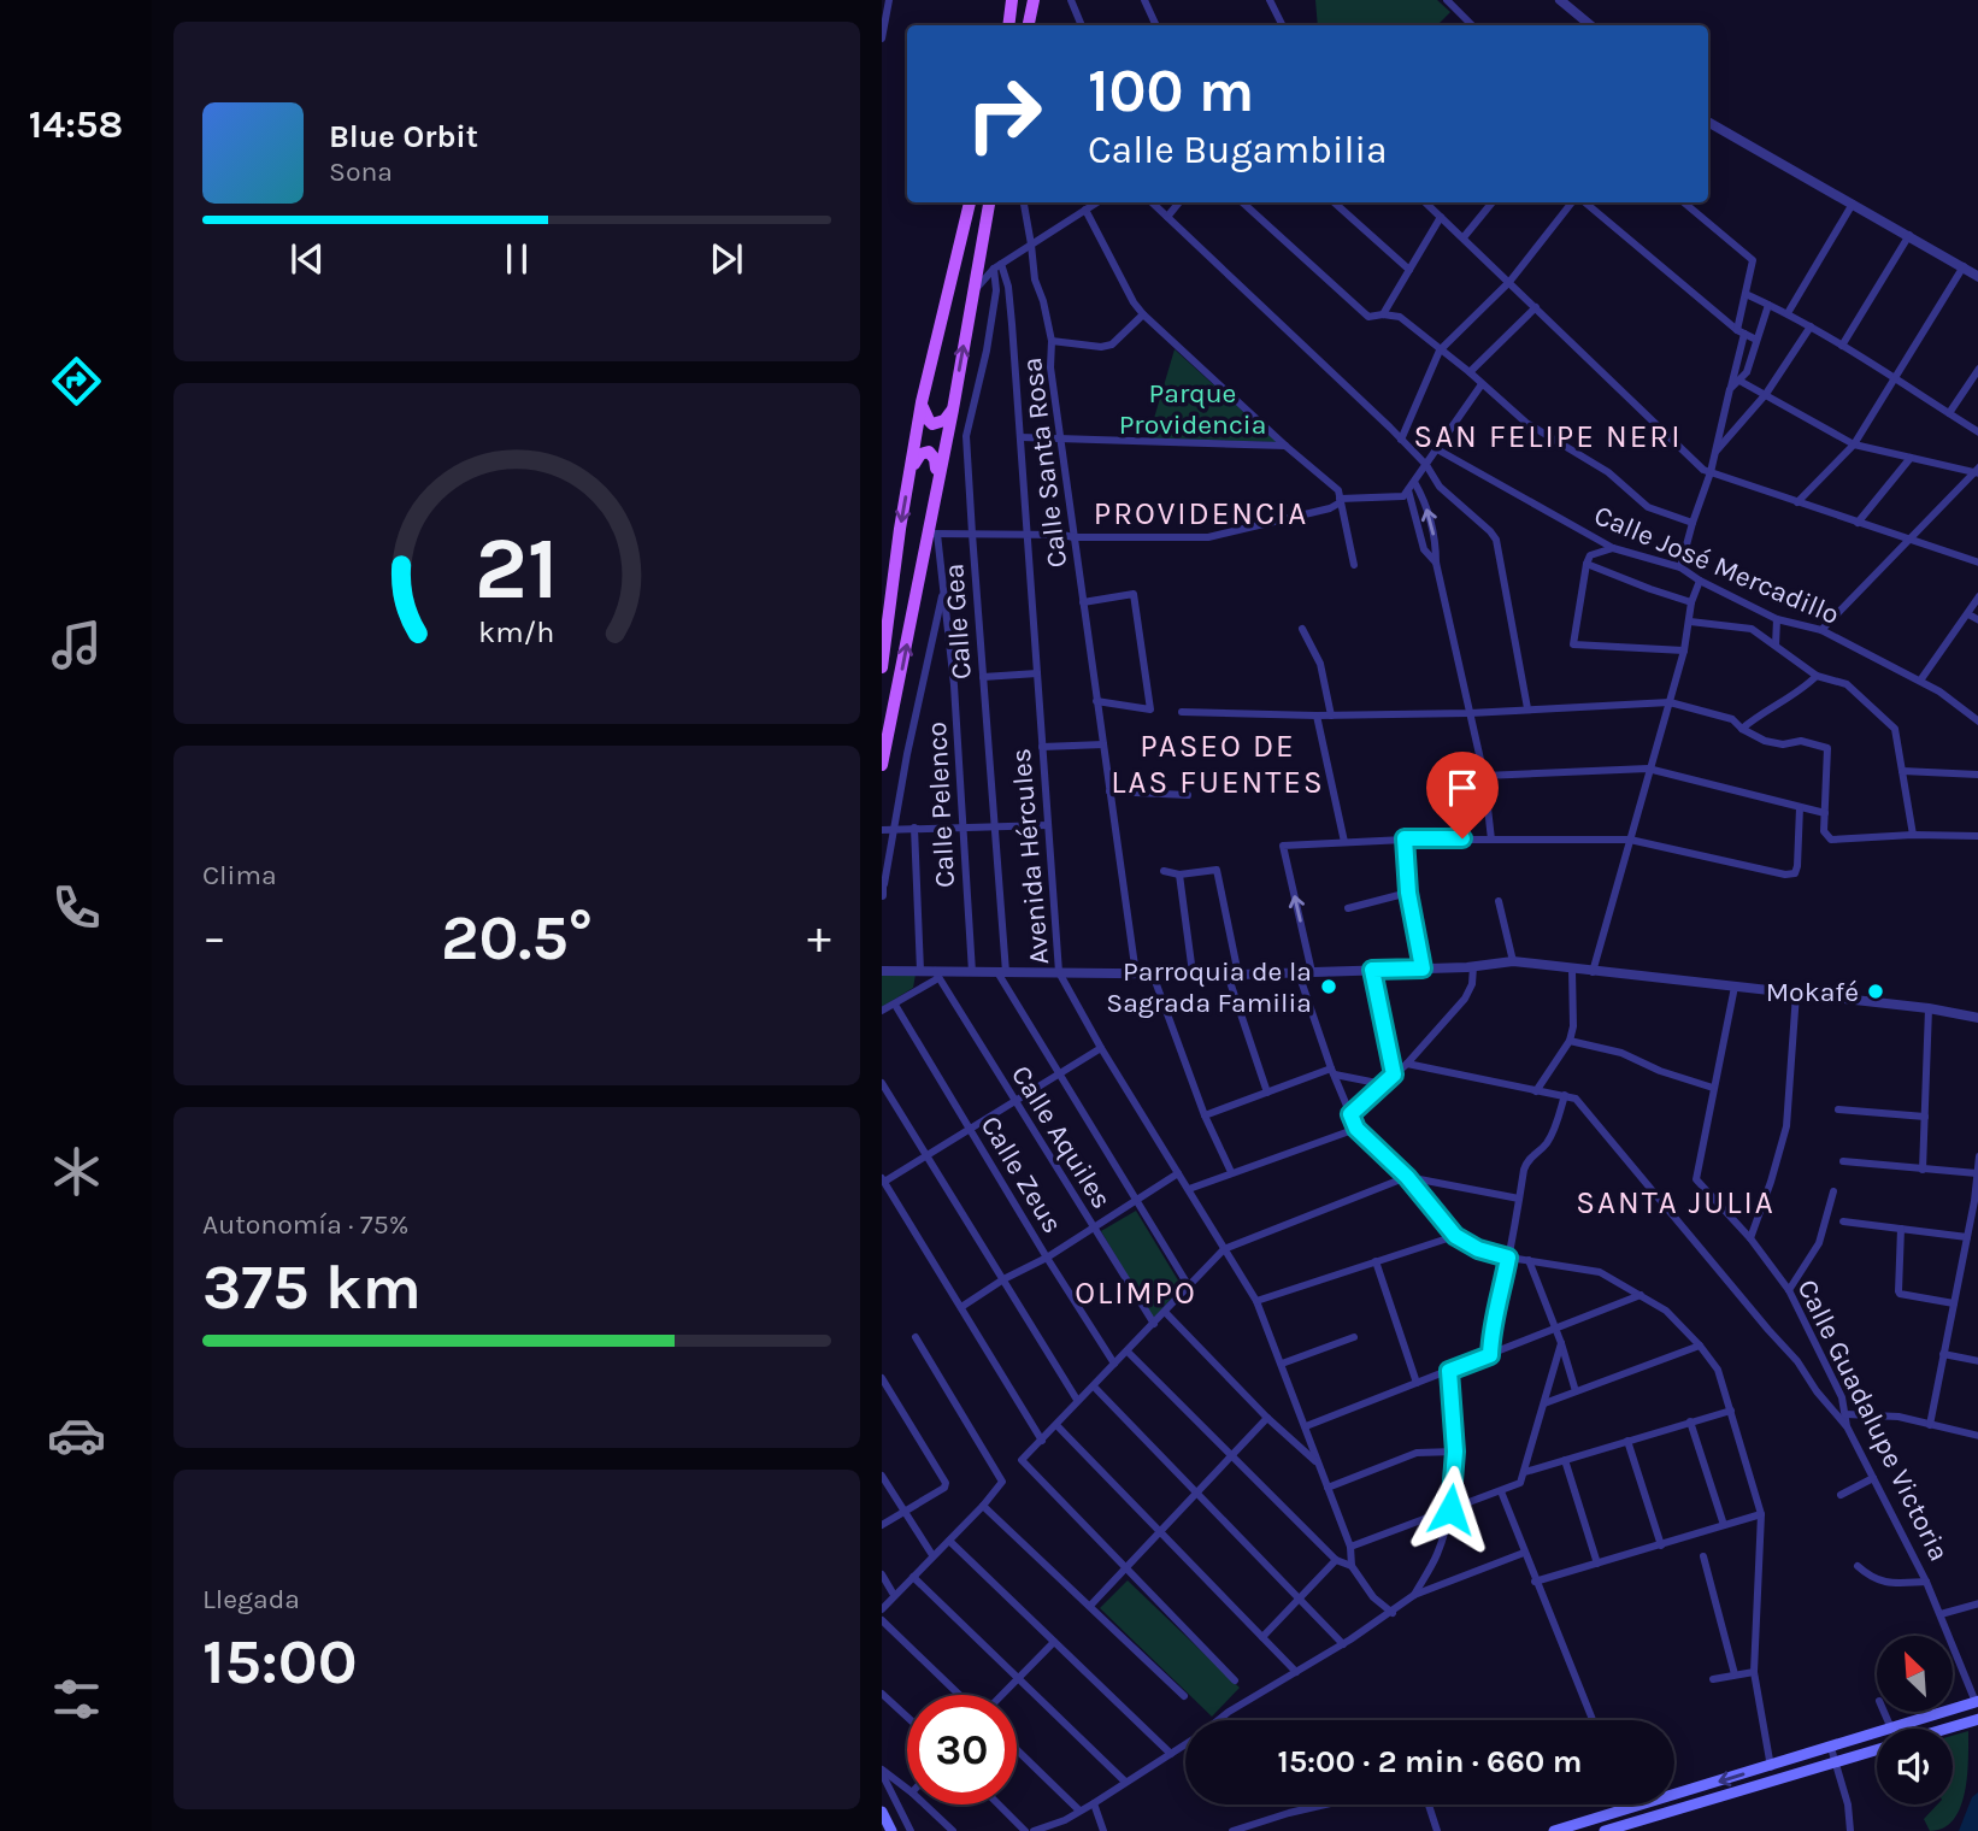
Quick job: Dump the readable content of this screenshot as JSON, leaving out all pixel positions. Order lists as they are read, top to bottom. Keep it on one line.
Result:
{"streets":{"street":["Calle Santa Rosa","Calle José Mercadillo","Calle Gea","Calle Pelenco","Avenida Hércules","Calle Aquiles","Calle Zeus","Calle Guadalupe Victoria"]},"crossings":[["Calle Gea","Avenida Hércules"]],"districts":["SAN FELIPE NERI","PROVIDENCIA","PASEO DE LAS FUENTES","SANTA JULIA","OLIMPO"],"parks":["Parque Providencia"],"places":["Parroquia de la Sagrada Familia","Mokafé"],"north":"top left","page":{"tabs":"14:58","turn":["100 m","Calle Bugambilia"],"song":["Blue Orbit","Sona"],"tile":["Clima",["Autonomía · 75%","375 km"],["Llegada","15:00"]],"heat":["−","20.5°","+"],"limit":"30","trip":"15:00 · 2 min · 660 m","gauge":["21","km/h"]}}
